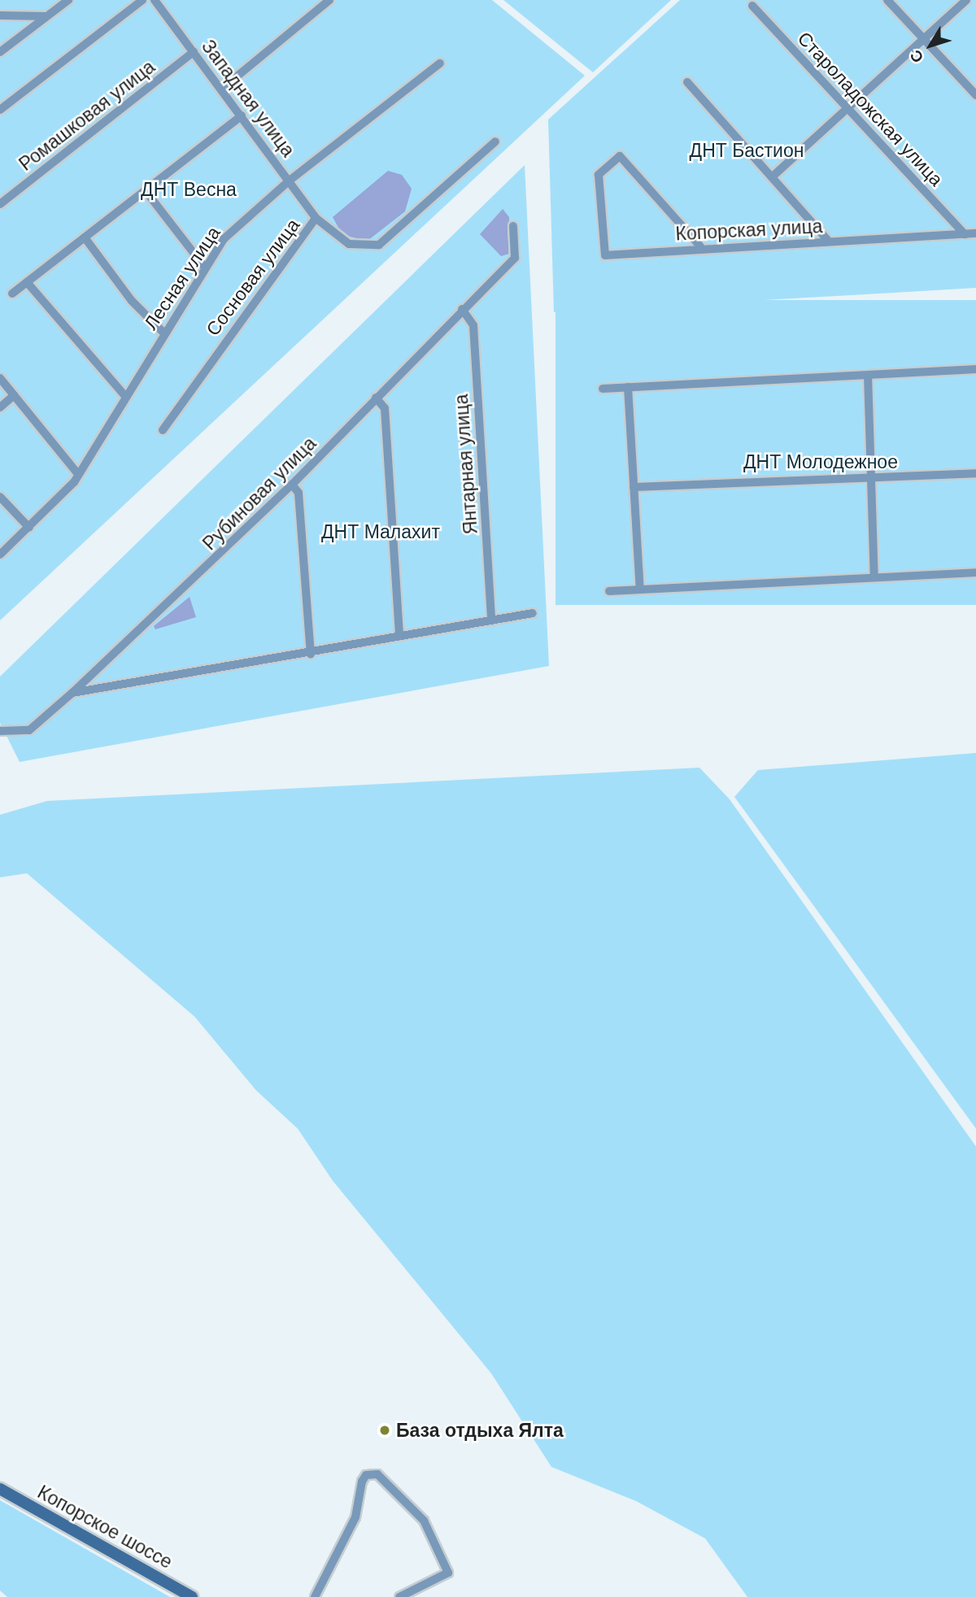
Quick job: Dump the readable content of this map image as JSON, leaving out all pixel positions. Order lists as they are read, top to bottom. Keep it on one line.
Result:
{"streets":{"main road":["Копорское шоссе"],"street":["Западная улица","Староладожская улица","Ромашковая улица","Копорская улица","Сосновая улица","Лесная улица","Янтарная улица","Рубиновая улица"]},"crossings":[["Западная улица","Ромашковая улица"],["Западная улица","Сосновая улица"],["Западная улица","Лесная улица"],["Староладожская улица","Копорская улица"],["Янтарная улица","Рубиновая улица"]],"parks":["ДНТ Бастион","ДНТ Весна","ДНТ Молодежное","ДНТ Малахит"],"places":["База отдыха Ялта"],"north":"bottom left"}
